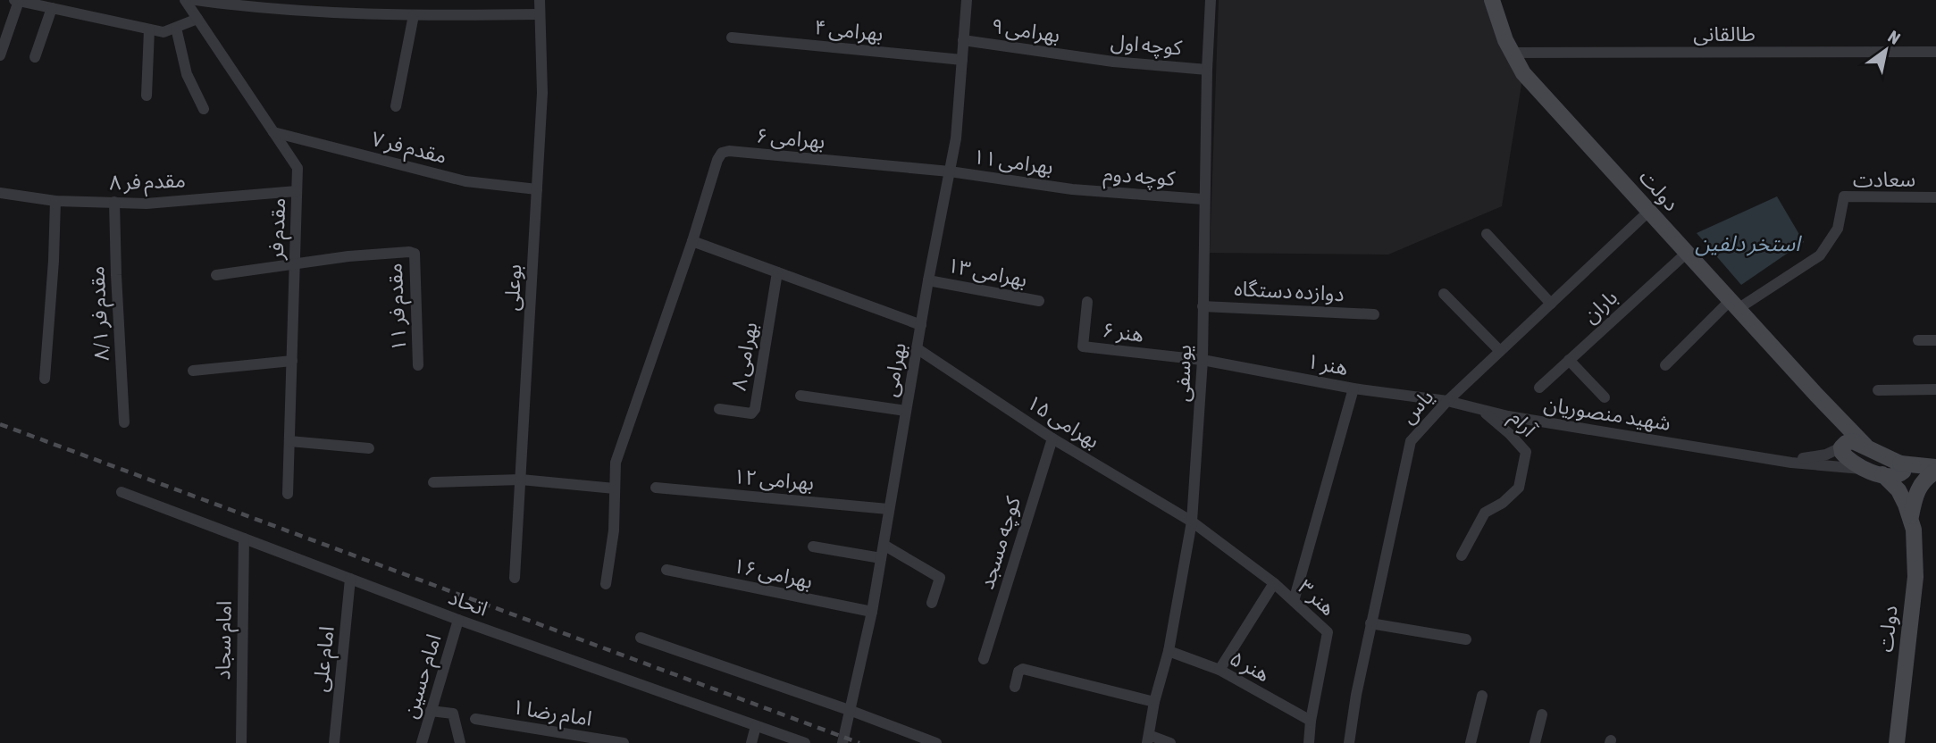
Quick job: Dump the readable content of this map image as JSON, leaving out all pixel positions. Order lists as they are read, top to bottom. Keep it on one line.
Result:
{"streets":{"main road":["دولت"],"street":["بهرامی ۴","بهرامی ۹","طالقانی","کوچه اول","بهرامی ۶","مقدم فر ۷","بهرامی ۱۱","کوچه دوم","سعادت","مقدم فر ۸","مقدم فر","بهرامی ۱۳","بوعلی","دوازده دستگاه","باران","مقدم فر ۱۱","مقدم فر ۸/۱","هنر ۶","بهرامی ۸","هنر ۱","بهرامی","یوسفی","یاس","شهید منصوریان","بهرامی ۱۵","آرام","بهرامی ۱۲","کوچه مسجد","بهرامی ۱۶","هنر ۳","اتحاد","امام سجاد","امام علی","هنر ۵","امام حسین","امام رضا ۱"]},"crossings":[["بهرامی ۴","بهرامی"],["بهرامی ۹","کوچه اول"],["بهرامی ۹","بهرامی"],["طالقانی","دولت"],["کوچه اول","یوسفی"],["بهرامی ۶","بهرامی ۱۱"],["بهرامی ۶","بهرامی"],["مقدم فر ۷","مقدم فر"],["مقدم فر ۷","بوعلی"],["بهرامی ۱۱","کوچه دوم"],["بهرامی ۱۱","بهرامی"],["کوچه دوم","یوسفی"],["سعادت","دولت"],["مقدم فر ۸","مقدم فر"],["مقدم فر ۸","مقدم فر ۸/۱"],["دولت","باران"],["دولت","یاس"],["دولت","شهید منصوریان"],["مقدم فر","مقدم فر ۱۱"],["بهرامی ۱۳","بهرامی"],["دوازده دستگاه","یوسفی"],["هنر ۶","هنر ۱"],["هنر ۶","یوسفی"],["هنر ۱","یوسفی"],["هنر ۱","یاس"],["هنر ۱","شهید منصوریان"],["بهرامی","بهرامی ۱۵"],["بهرامی","بهرامی ۱۲"],["بهرامی","بهرامی ۱۶"],["یوسفی","بهرامی ۱۵"],["یوسفی","هنر ۳"],["یوسفی","هنر ۵"],["یاس","شهید منصوریان"],["شهید منصوریان","آرام"],["بهرامی ۱۵","کوچه مسجد"],["بهرامی ۱۵","هنر ۳"],["هنر ۳","هنر ۵"],["اتحاد","امام سجاد"],["اتحاد","امام علی"],["اتحاد","امام حسین"]],"water":["استخر دلفین"],"north":"top right"}
